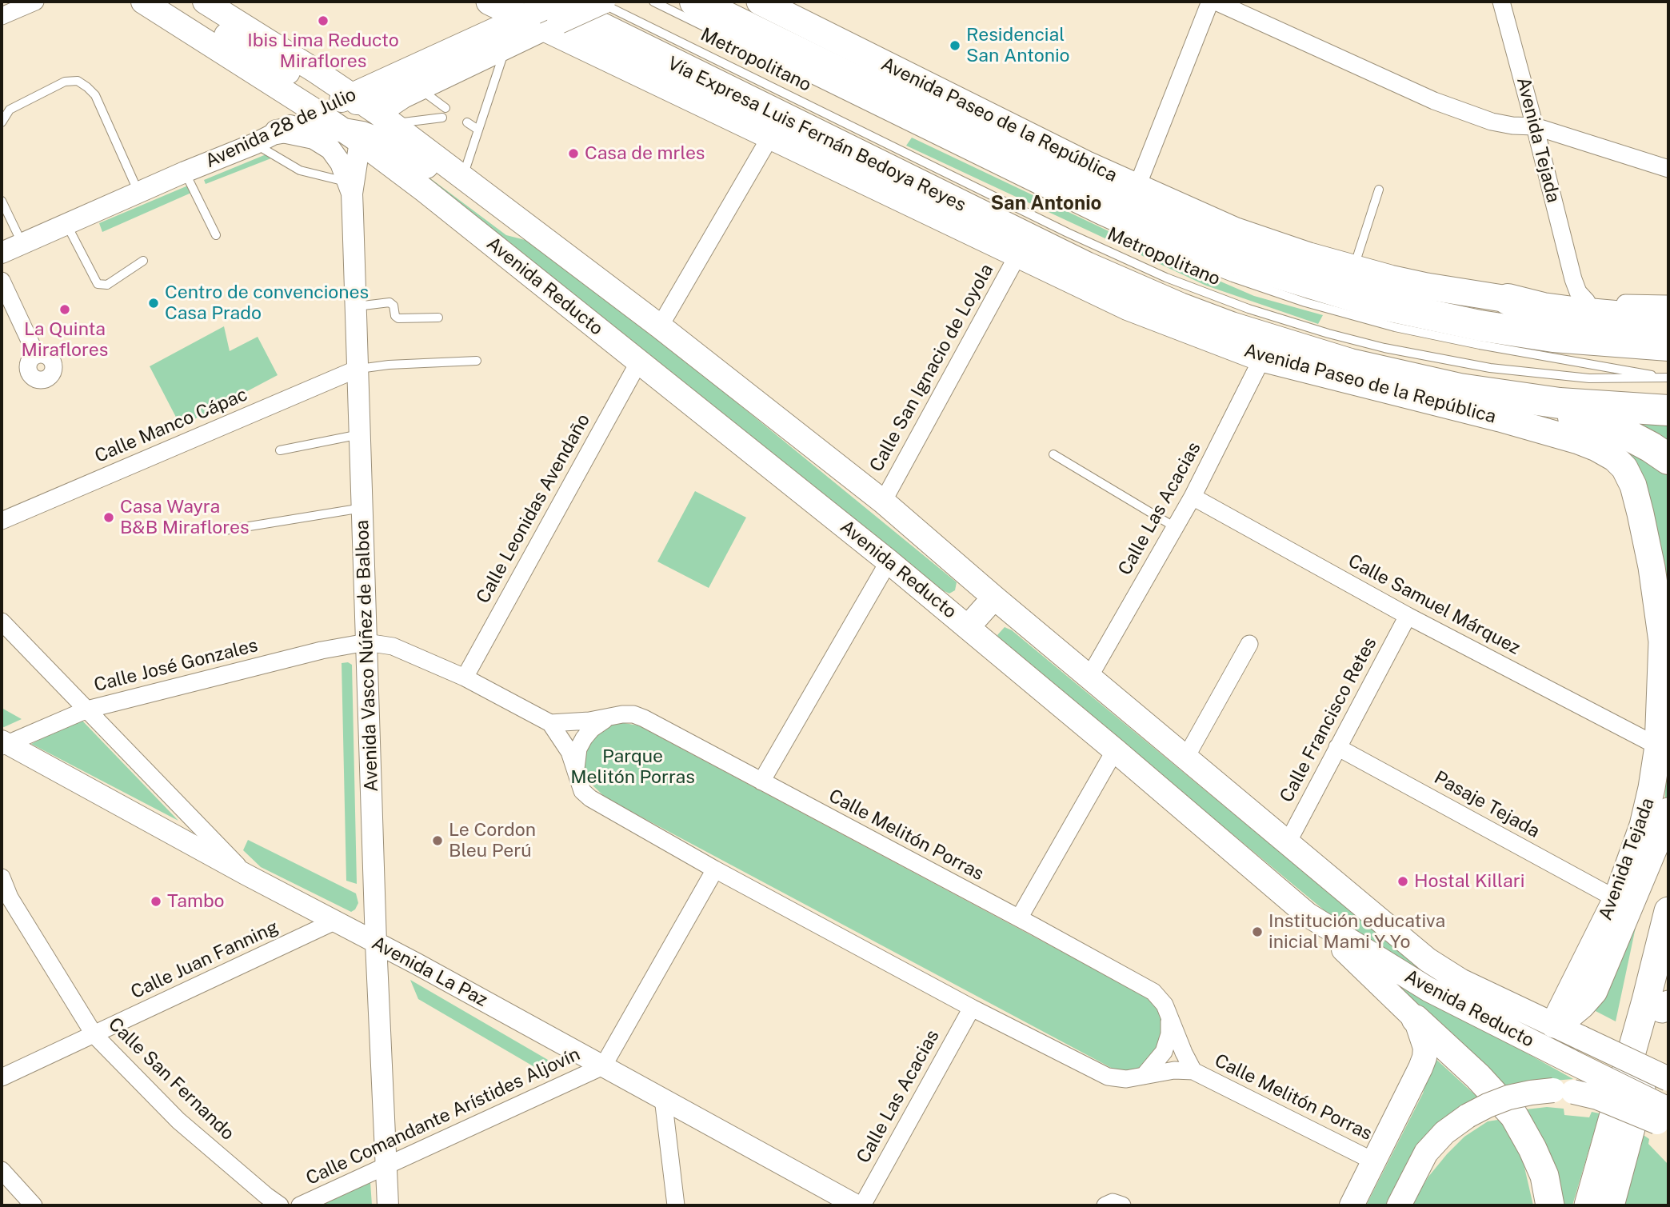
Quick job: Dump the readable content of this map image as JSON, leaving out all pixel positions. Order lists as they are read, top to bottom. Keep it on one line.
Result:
{"streets":{"highway":["Vía Expresa Luis Fernán Bedoya Reyes"],"main road":["Avenida Paseo de la República","Avenida 28 de Julio","Avenida Tejada","Avenida Reducto","Avenida Vasco Núñez de Balboa"],"street":["Calle San Ignacio de Loyola","Calle Manco Cápac","Calle Leonidas Avendaño","Calle Las Acacias","Calle Samuel Márquez","Calle José Gonzales","Calle Francisco Retes","Pasaje Tejada","Calle Melitón Porras","Calle Juan Fanning","Avenida La Paz","Calle San Fernando","Calle Comandante Arístides Aljovín"],"lane":["Metropolitano"]},"crossings":[["Avenida Paseo de la República","Avenida 28 de Julio"],["Avenida Paseo de la República","Vía Expresa Luis Fernán Bedoya Reyes"],["Avenida Paseo de la República","Avenida Tejada"],["Avenida Paseo de la República","Calle San Ignacio de Loyola"],["Avenida Paseo de la República","Calle Las Acacias"],["Avenida 28 de Julio","Vía Expresa Luis Fernán Bedoya Reyes"],["Avenida 28 de Julio","Avenida Reducto"],["Avenida 28 de Julio","Avenida Vasco Núñez de Balboa"],["Avenida Tejada","Avenida Reducto"],["Avenida Tejada","Calle Samuel Márquez"],["Avenida Tejada","Pasaje Tejada"],["Avenida Reducto","Calle San Ignacio de Loyola"],["Avenida Reducto","Calle Leonidas Avendaño"],["Avenida Reducto","Calle Las Acacias"],["Avenida Reducto","Avenida Vasco Núñez de Balboa"],["Avenida Reducto","Calle Francisco Retes"],["Calle Manco Cápac","Avenida Vasco Núñez de Balboa"],["Calle Leonidas Avendaño","Calle Melitón Porras"],["Calle Las Acacias","Calle Samuel Márquez"],["Calle Las Acacias","Calle Melitón Porras"],["Calle Samuel Márquez","Calle Francisco Retes"],["Avenida Vasco Núñez de Balboa","Calle José Gonzales"],["Avenida Vasco Núñez de Balboa","Calle Melitón Porras"],["Avenida Vasco Núñez de Balboa","Avenida La Paz"],["Avenida Vasco Núñez de Balboa","Calle Comandante Arístides Aljovín"],["Calle José Gonzales","Calle Melitón Porras"],["Calle José Gonzales","Avenida La Paz"],["Calle Francisco Retes","Pasaje Tejada"],["Calle Juan Fanning","Avenida La Paz"],["Calle Juan Fanning","Calle San Fernando"],["Avenida La Paz","Calle Comandante Arístides Aljovín"]],"districts":["San Antonio"],"parks":["Parque Melitón Porras"],"places":["Ibis Lima Reducto Miraflores","Residencial San Antonio","Casa de mrles","Centro de convenciones Casa Prado","La Quinta Miraflores","Casa Wayra B&B Miraflores","Le Cordon Bleu Perú","Hostal Killari","Tambo","Institución educativa inicial Mami Y Yo"]}
